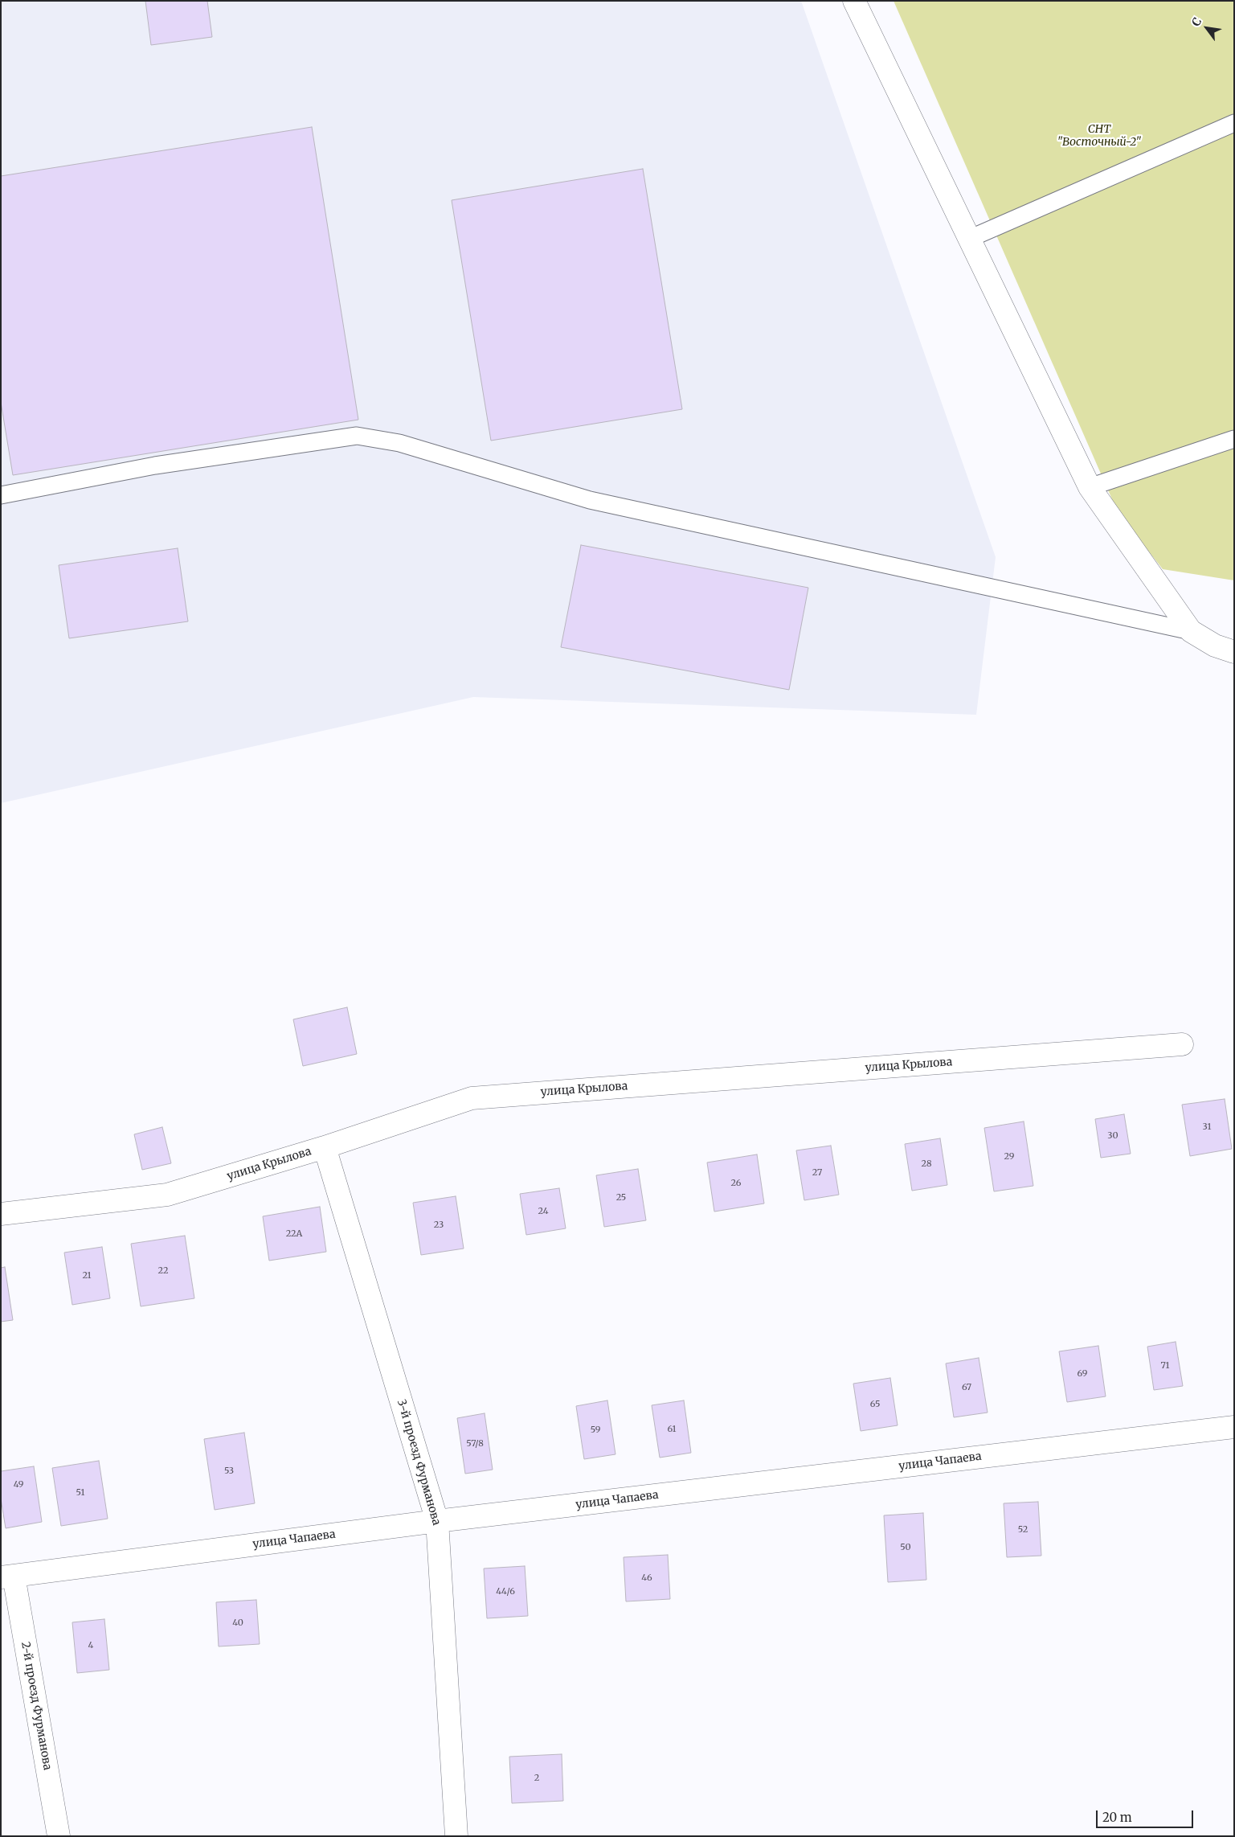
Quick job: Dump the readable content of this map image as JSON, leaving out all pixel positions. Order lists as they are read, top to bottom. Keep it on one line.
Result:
{"streets":{"street":["улица Крылова","улица Чапаева","3-й проезд Фурманова","2-й проезд Фурманова"]},"crossings":[["улица Крылова","3-й проезд Фурманова"],["улица Чапаева","3-й проезд Фурманова"],["улица Чапаева","2-й проезд Фурманова"]],"parks":["СНТ \"Восточный-2\""],"house_numbers":["31","30","29","28","27","26","25","24","23","22А","22","21","71","69","67","65","61","59","57/8","53","49","51","52","50","46","44/6","40","4","2"],"scale_bar":"20 m","north":"top left"}
